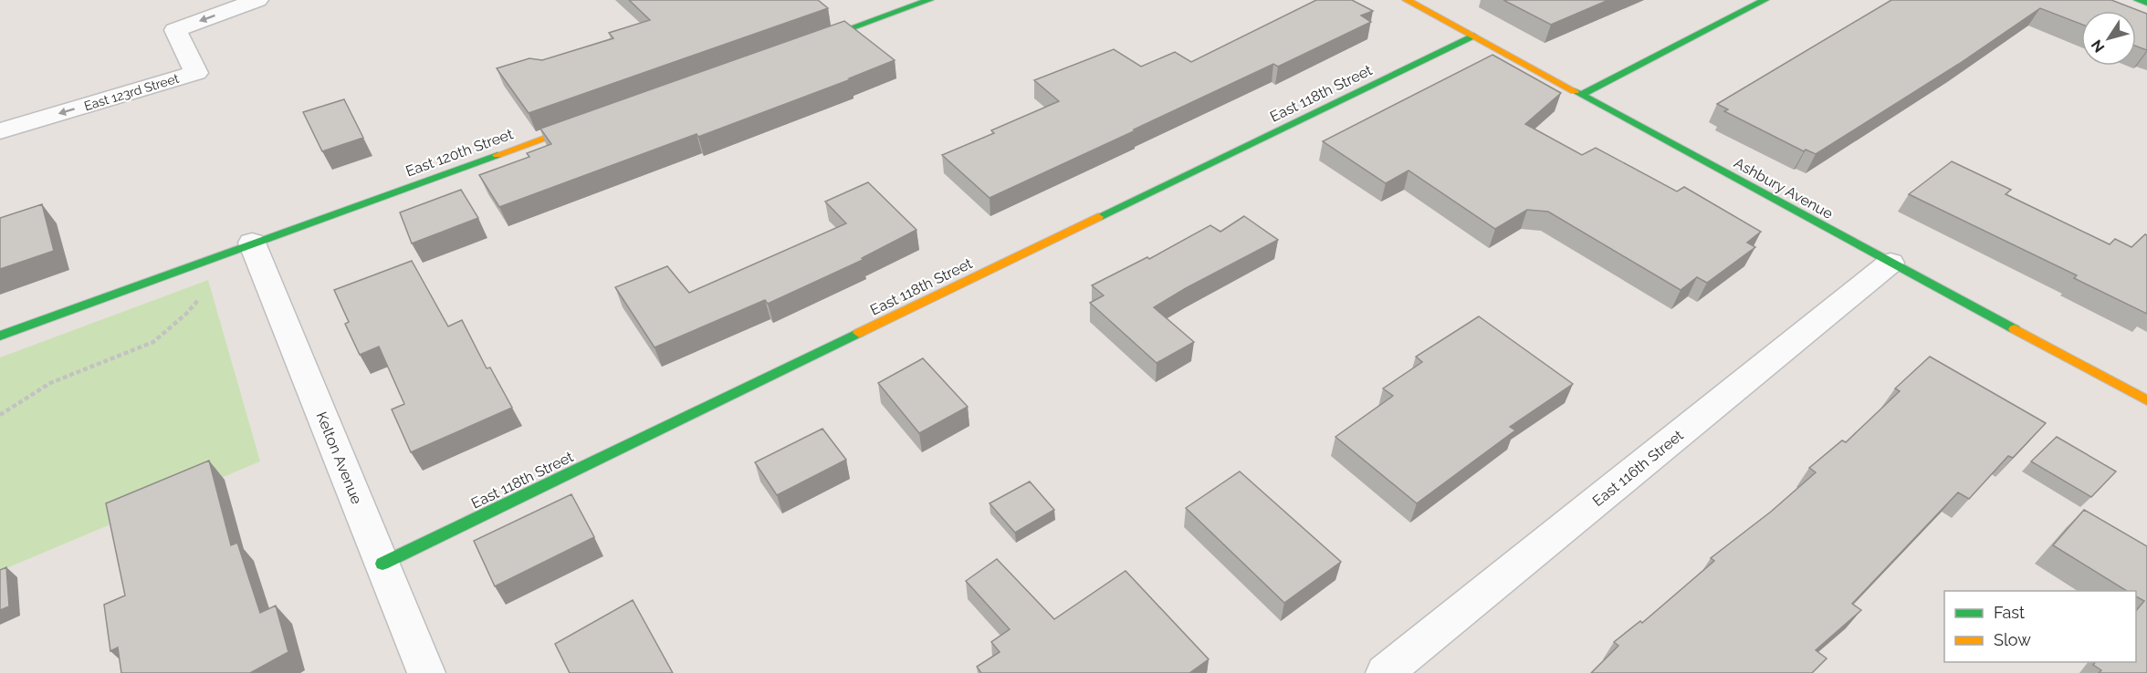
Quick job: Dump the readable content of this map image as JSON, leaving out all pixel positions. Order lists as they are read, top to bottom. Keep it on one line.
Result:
{"streets":{"street":["East 123rd Street","East 118th Street","East 120th Street","Ashbury Avenue","Kelton Avenue","East 116th Street"]},"crossings":[["East 118th Street","Ashbury Avenue"],["East 118th Street","Kelton Avenue"],["East 120th Street","Kelton Avenue"],["Ashbury Avenue","East 116th Street"]],"one_way":["East 123rd Street"],"legend":["Fast","Slow"],"north":"bottom left"}
